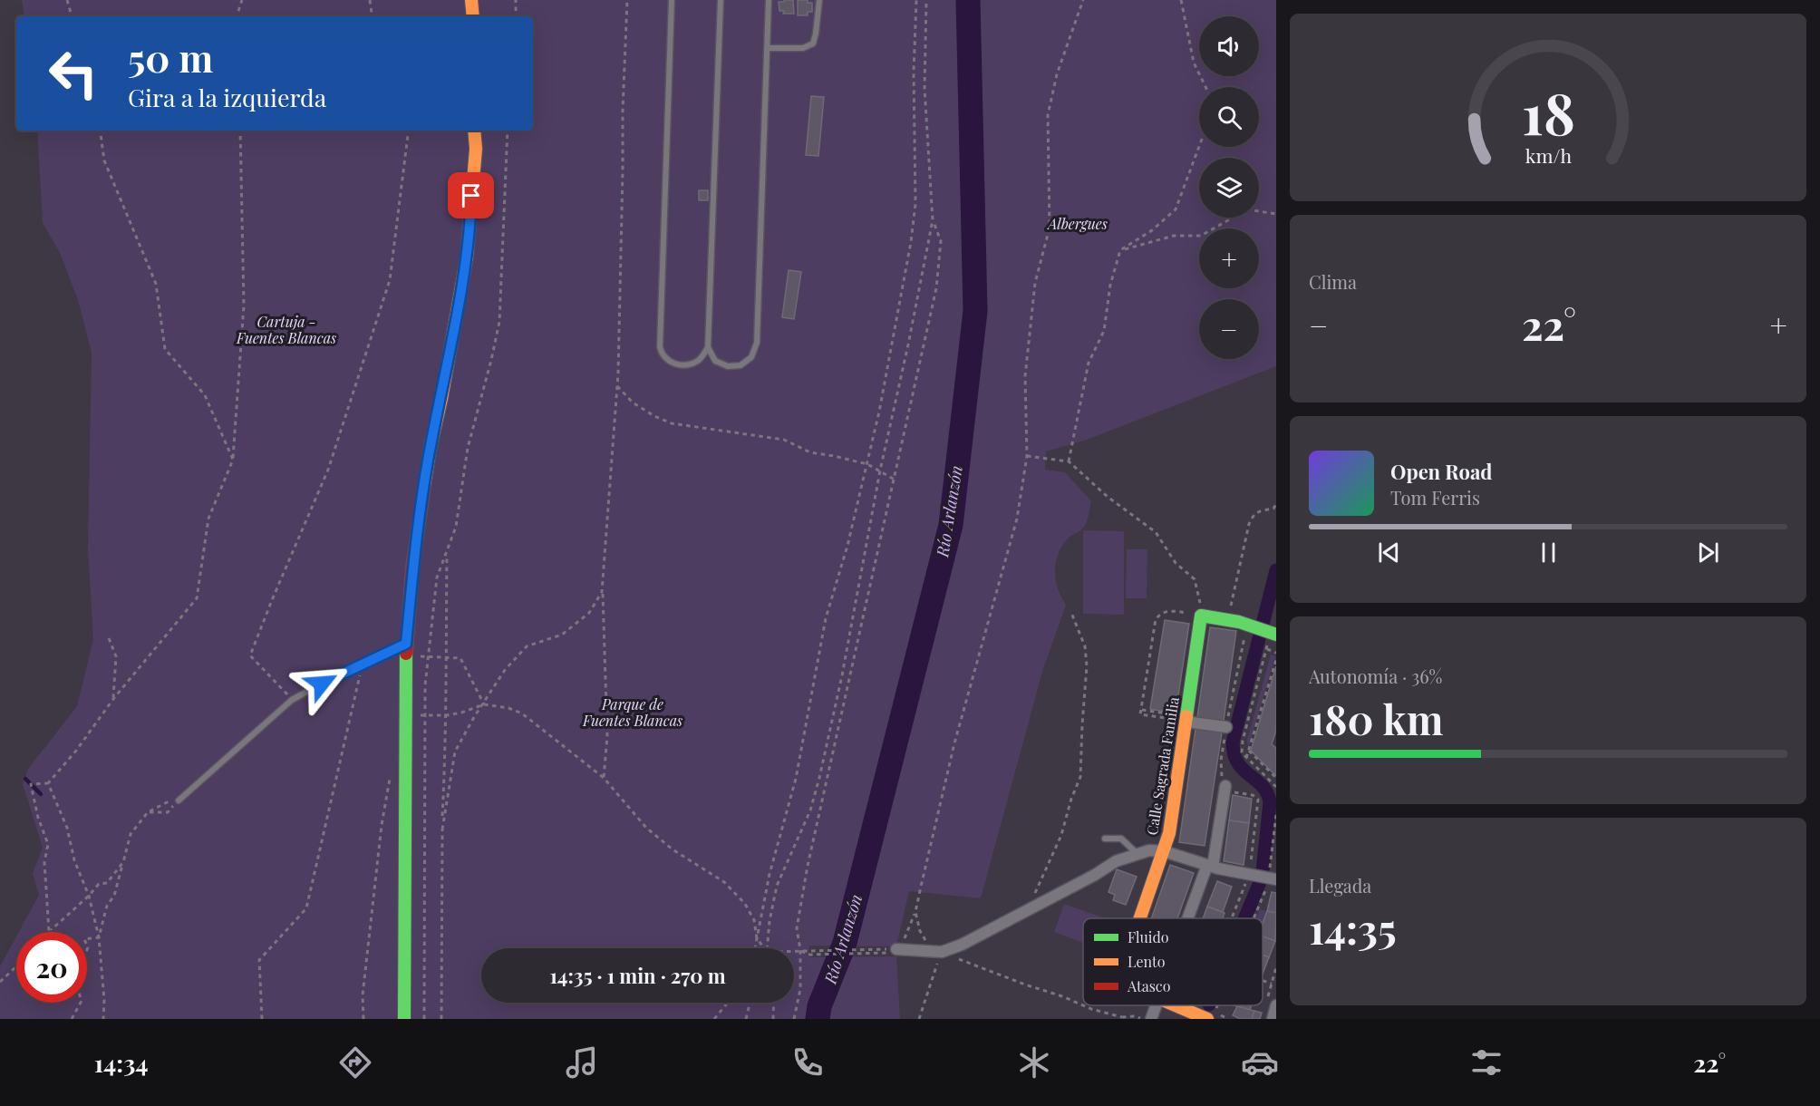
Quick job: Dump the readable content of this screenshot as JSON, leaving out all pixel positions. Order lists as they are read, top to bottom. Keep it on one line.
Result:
{"streets":{"main road":["Calle Sagrada Familia"]},"water":["Río Arlanzón"],"parks":["Albergues","Cartuja - Fuentes Blancas","Parque de Fuentes Blancas"],"legend":["Fluido","Lento","Atasco"],"page":{"map_buttons":["+","−"],"turn":["50 m","Gira a la izquierda"],"tile":["Clima",["Autonomía · 36%","180 km"],["Llegada","14:35"]],"heat":["−","22°","+"],"song":["Open Road","Tom Ferris"],"limit":"20","trip":"14:35 · 1 min · 270 m","tabs":["14:34","22°"],"gauge":["18","km/h"]}}
